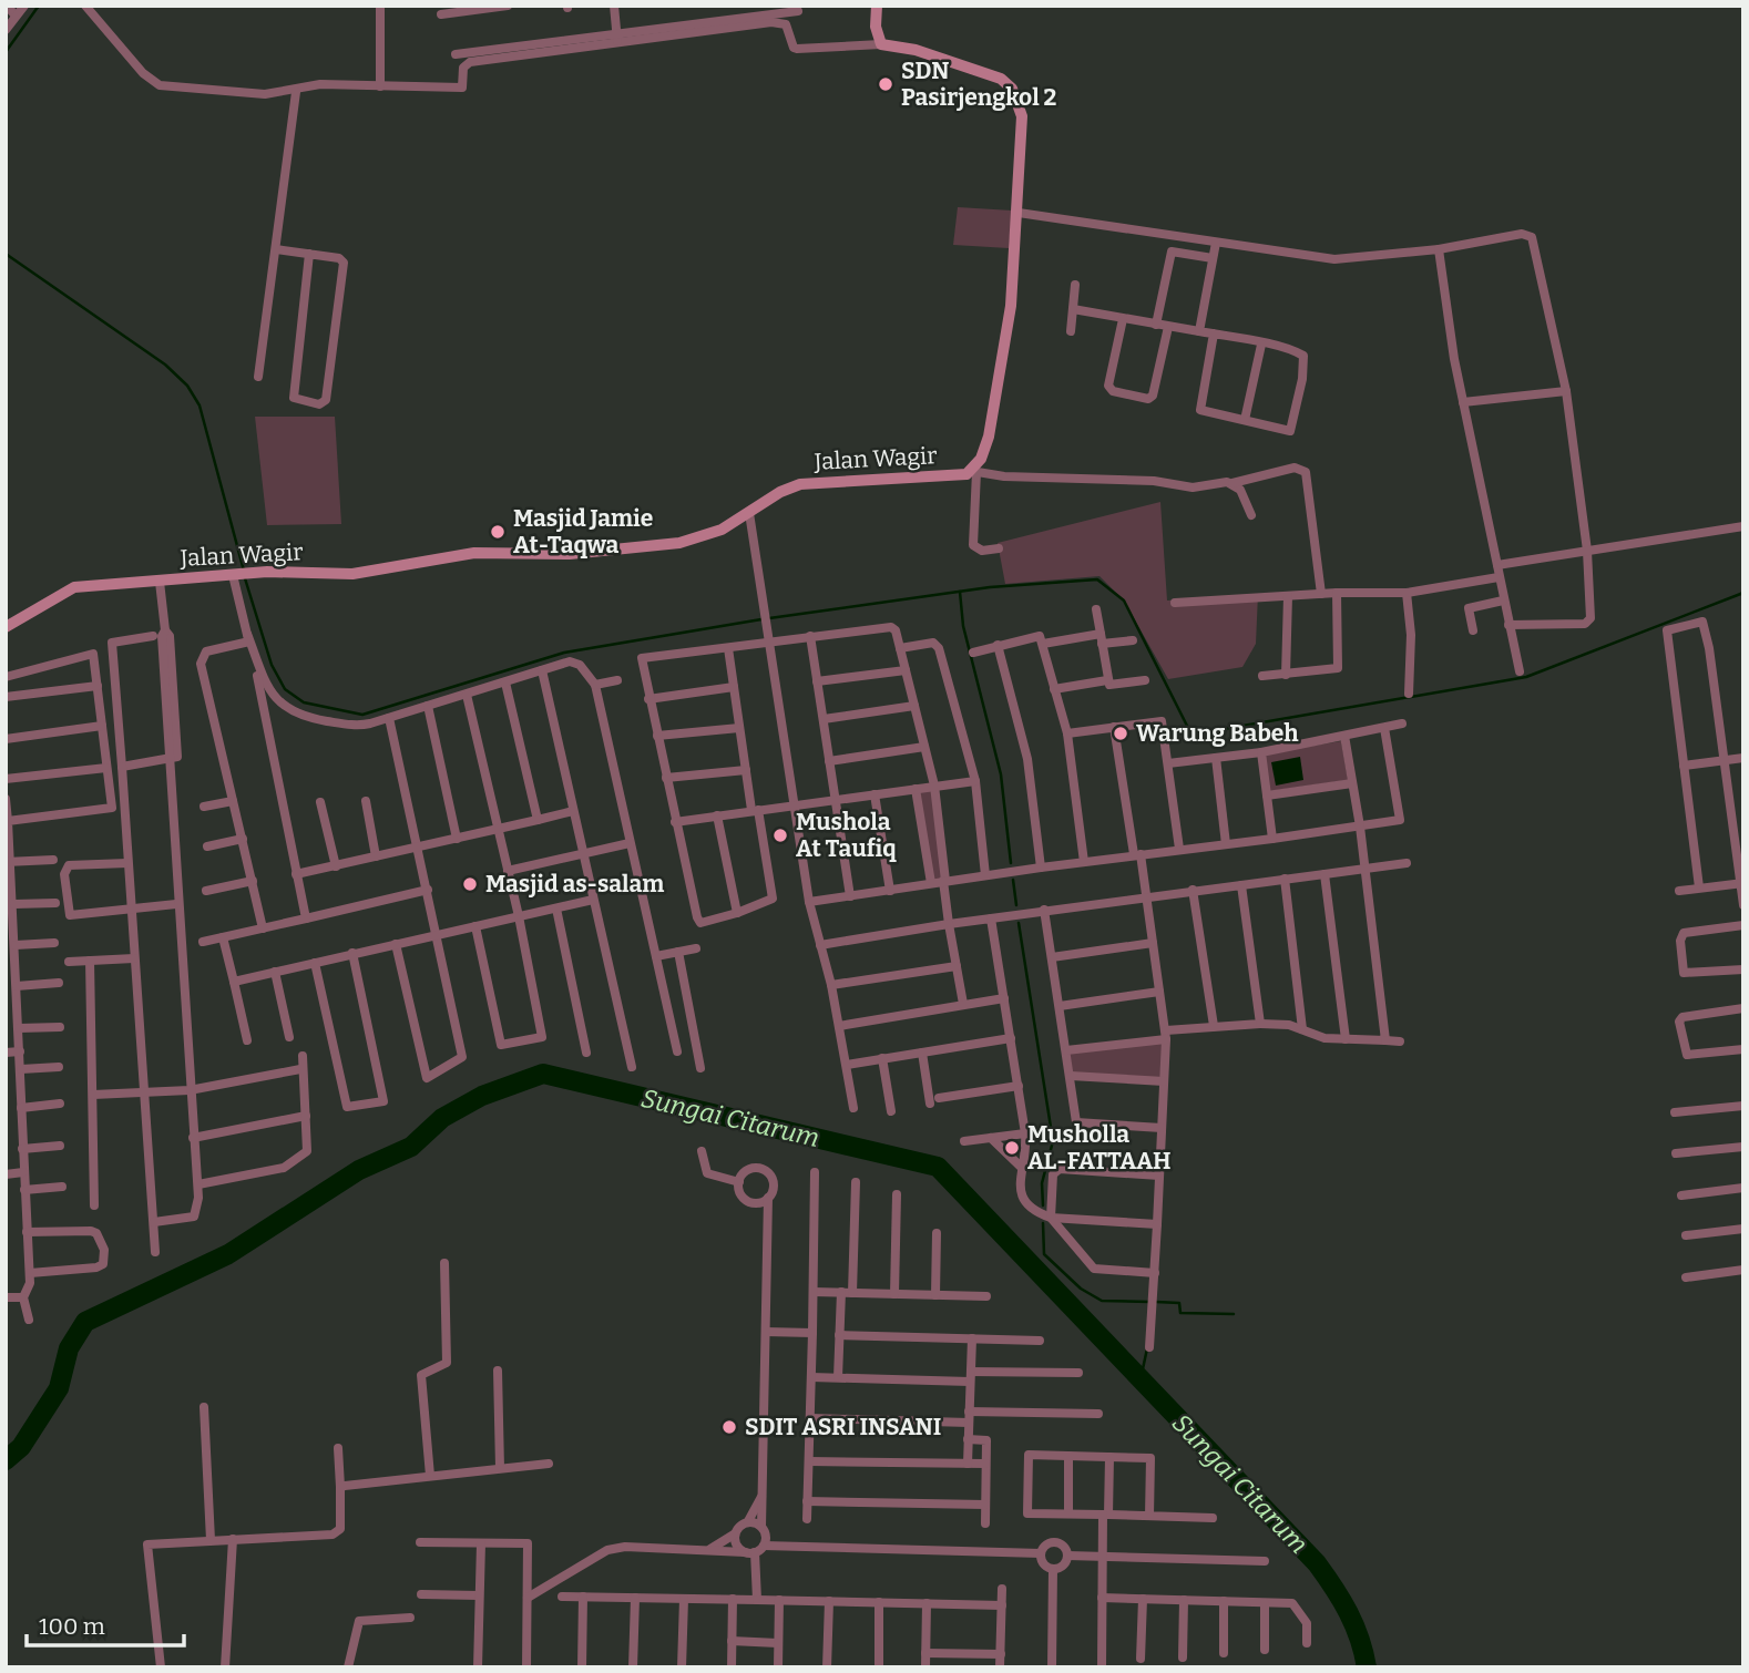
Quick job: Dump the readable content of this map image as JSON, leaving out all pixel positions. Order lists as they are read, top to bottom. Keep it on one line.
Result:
{"streets":{"street":["Jalan Wagir"]},"water":["Sungai Citarum"],"places":["SDN Pasirjengkol 2","Masjid Jamie At-Taqwa","Warung Babeh","Mushola At Taufiq","Masjid as-salam","Musholla AL-FATTAAH","SDIT ASRI INSANI"],"scale_bar":"100 m"}
